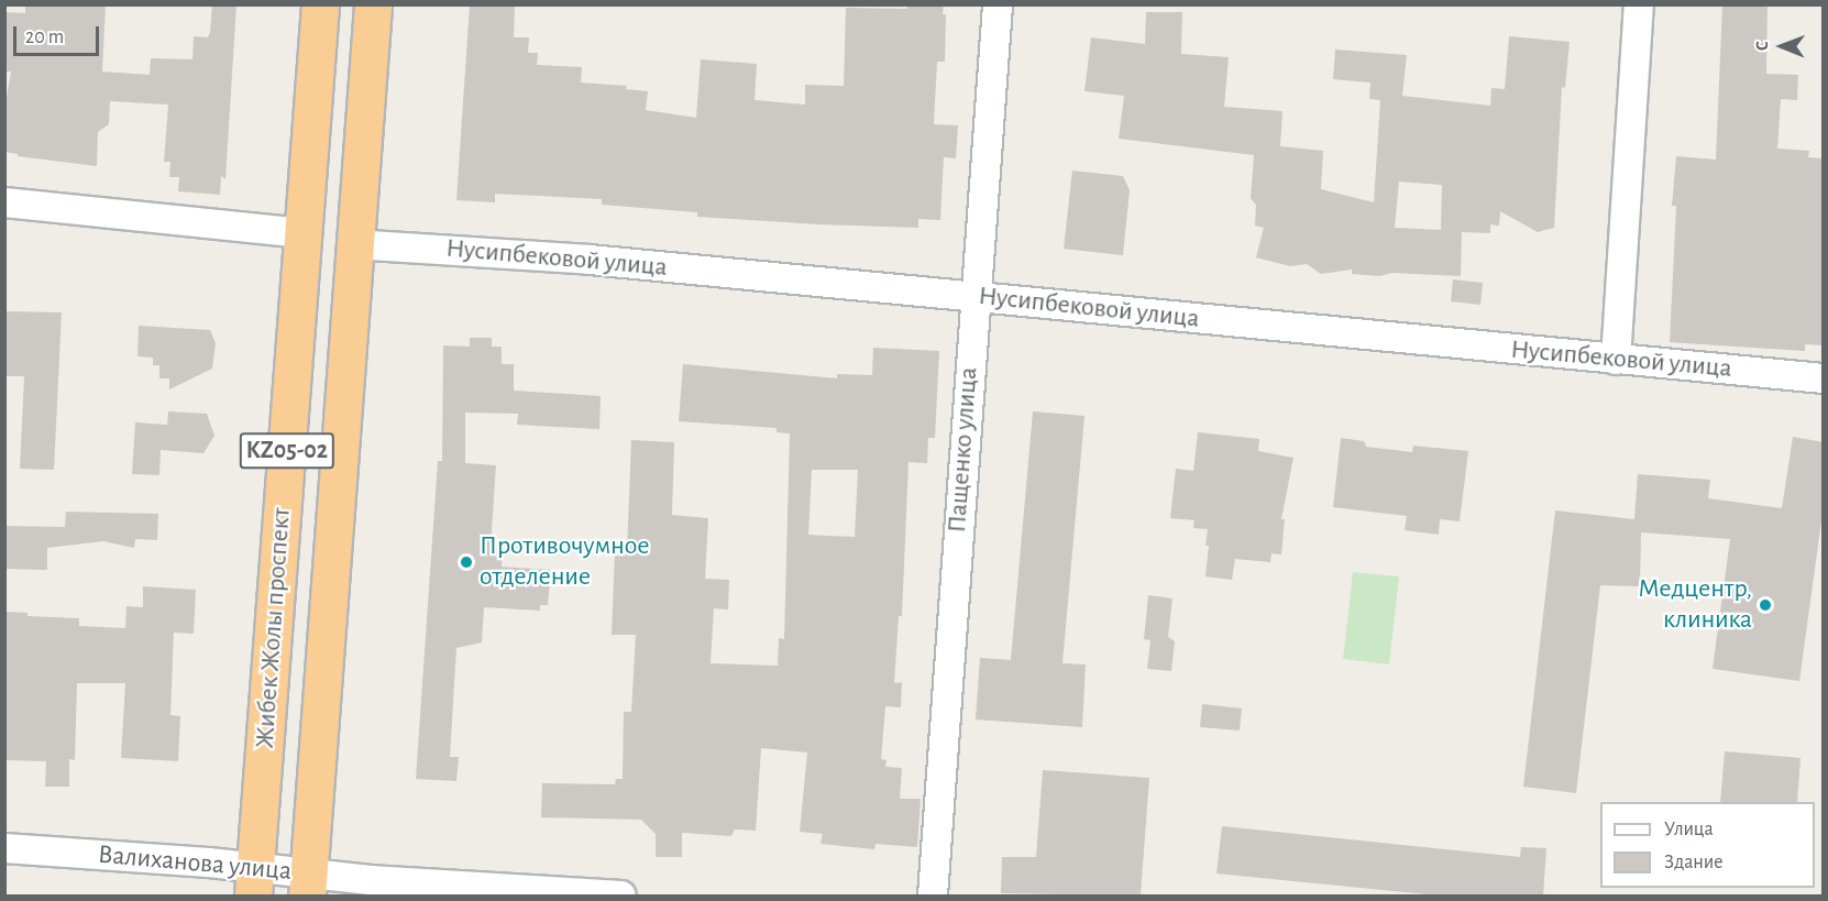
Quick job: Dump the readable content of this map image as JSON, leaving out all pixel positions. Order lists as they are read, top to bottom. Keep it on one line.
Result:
{"streets":{"highway":["KZ05-02","Жибек Жолы проспект"],"street":["Нусипбековой улица","Пащенко улица","Валиханова улица"]},"crossings":[["Нусипбековой улица","Пащенко улица"],["Нусипбековой улица","Жибек Жолы проспект"],["Жибек Жолы проспект","Валиханова улица"]],"places":["Противочумное отделение","Медцентр, клиника"],"legend":["Улица","Здание"],"scale_bar":"20 m","north":"left"}
